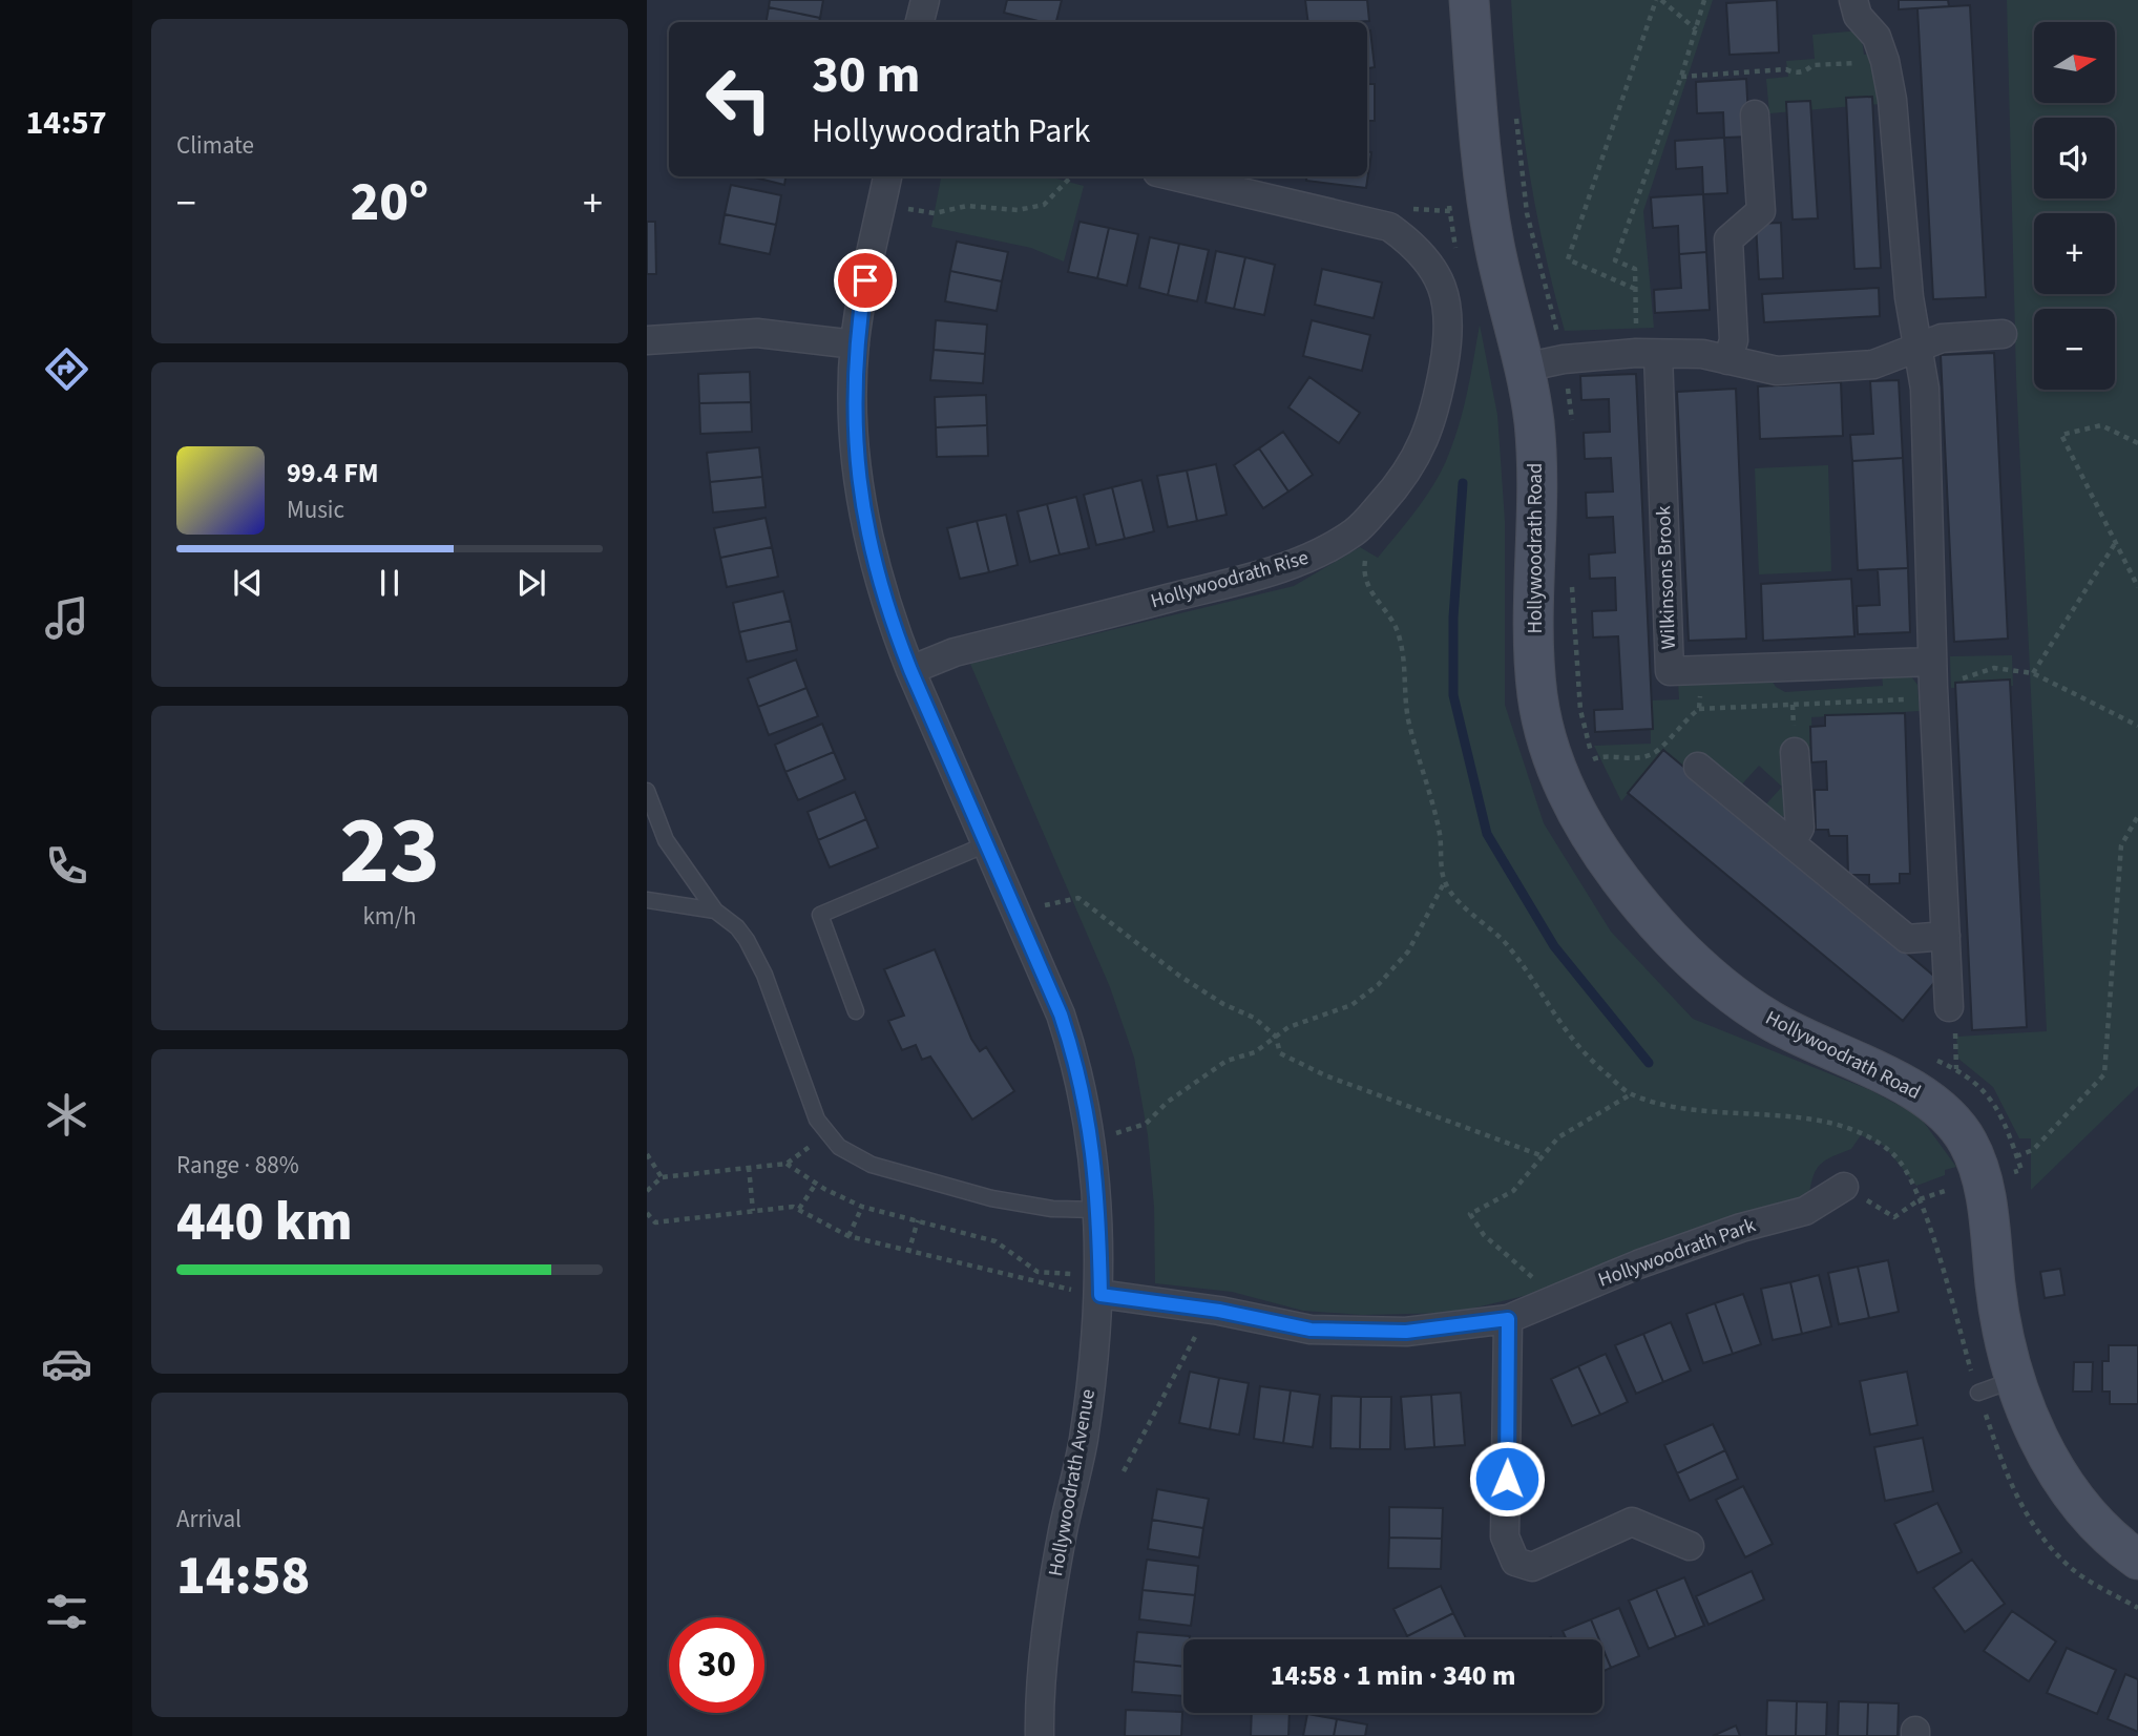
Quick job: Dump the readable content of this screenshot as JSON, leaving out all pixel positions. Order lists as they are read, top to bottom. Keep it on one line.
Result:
{"streets":{"main road":["Hollywoodrath Road"],"street":["Wilkinsons Brook","Hollywoodrath Rise","Hollywoodrath Park","Hollywoodrath Avenue"]},"crossings":[["Hollywoodrath Rise","Hollywoodrath Avenue"],["Hollywoodrath Park","Hollywoodrath Avenue"]],"north":"right","page":{"tabs":"14:57","tile":["Climate",["23","km/h"],["Range · 88%","440 km"],["Arrival","14:58"]],"map_buttons":["+","−"],"turn":["30 m","Hollywoodrath Park"],"heat":["−","20°","+"],"song":["99.4 FM","Music"],"limit":"30","trip":"14:58 · 1 min · 340 m"}}
